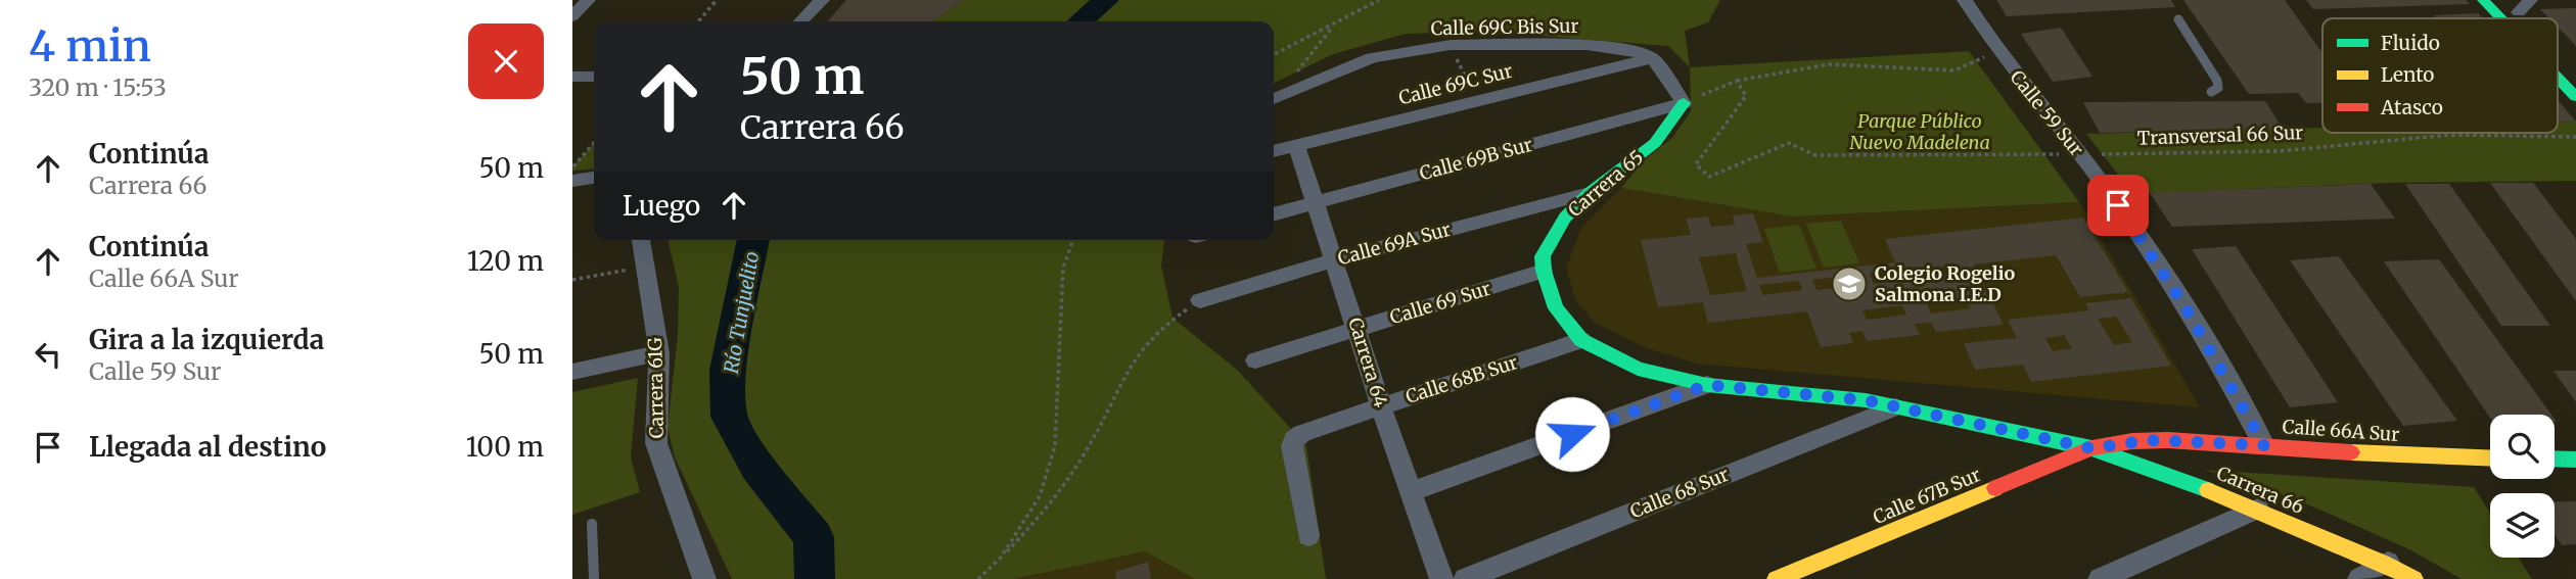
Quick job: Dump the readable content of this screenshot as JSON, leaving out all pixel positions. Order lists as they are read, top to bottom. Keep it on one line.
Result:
{"streets":{"street":["Calle 69C Bis Sur","Calle 69C Sur","Calle 59 Sur","Calle 69B Sur","Carrera 65","Calle 69A Sur","Calle 69 Sur","Carrera 64","Calle 68B Sur","Carrera 61G","Calle 66A Sur","Carrera 66","Calle 68 Sur","Calle 67B Sur"],"path":["Transversal 66 Sur"]},"crossings":[["Calle 69C Bis Sur","Calle 69C Sur"],["Calle 69C Sur","Carrera 64"],["Calle 59 Sur","Transversal 66 Sur"],["Calle 59 Sur","Calle 66A Sur"],["Calle 69B Sur","Carrera 65"],["Calle 69B Sur","Carrera 64"],["Carrera 65","Calle 69A Sur"],["Carrera 65","Calle 69 Sur"],["Calle 69A Sur","Carrera 64"],["Calle 69 Sur","Carrera 64"],["Carrera 64","Calle 68B Sur"],["Calle 66A Sur","Carrera 66"],["Calle 66A Sur","Calle 67B Sur"],["Carrera 66","Calle 68 Sur"],["Carrera 66","Calle 67B Sur"]],"water":["Río Tunjuelito"],"parks":["Parque Público Nuevo Madelena"],"places":{"school or university":["Colegio Rogelio Salmona I.E.D"]},"legend":["Fluido","Lento","Atasco"],"page":{"heading":["4 min","320 m · 15:53"],"turn":["50 m","Carrera 66"],"list":[{"name":"Continúa","note":"Carrera 66","value":"50 m"},{"name":"Continúa","note":"Calle 66A Sur","value":"120 m"},{"name":"Gira a la izquierda","note":"Calle 59 Sur","value":"50 m"},{"name":"Llegada al destino","value":"100 m"}],"then":"Luego"}}
